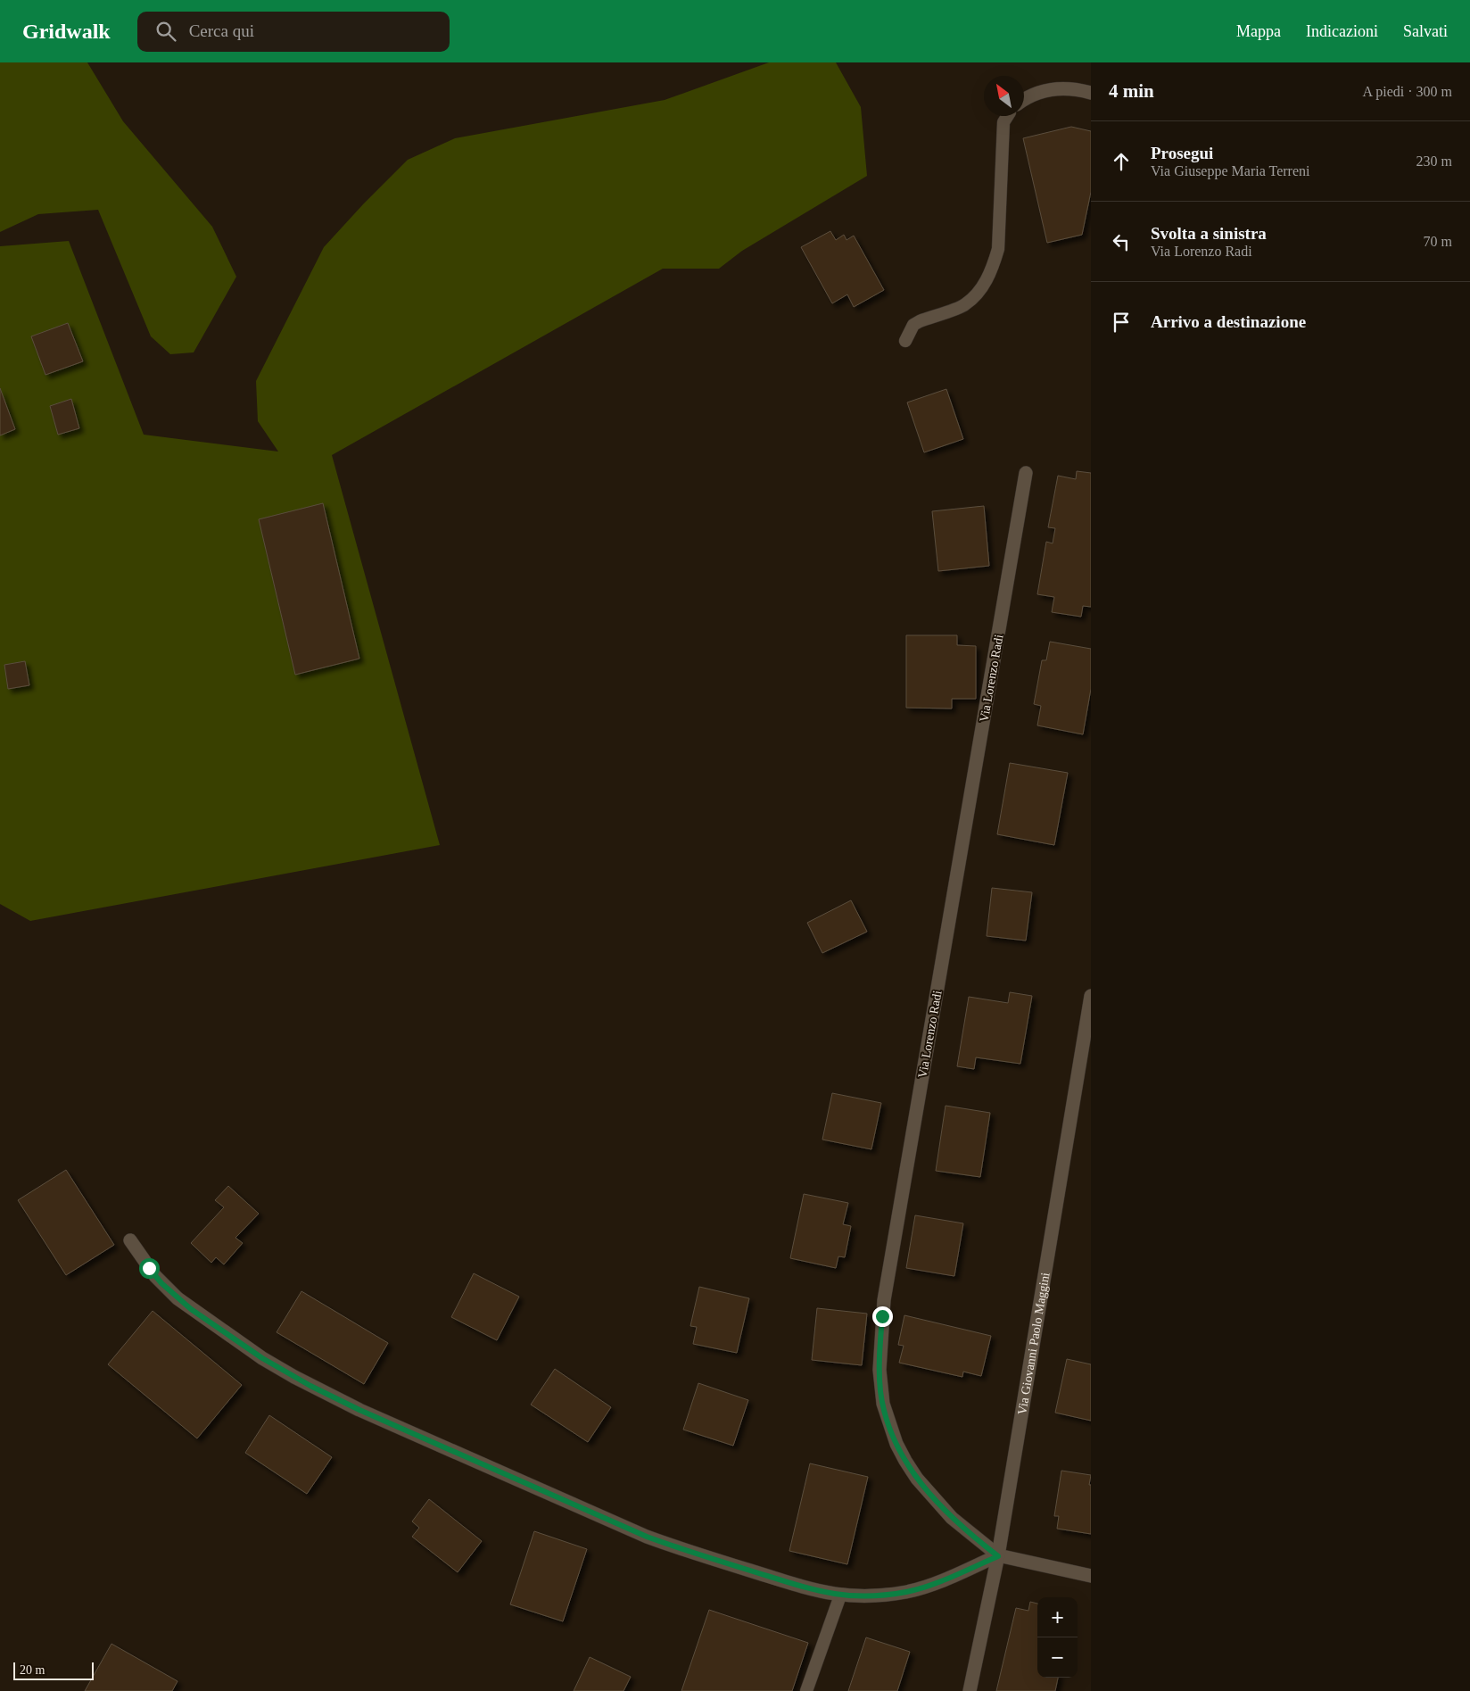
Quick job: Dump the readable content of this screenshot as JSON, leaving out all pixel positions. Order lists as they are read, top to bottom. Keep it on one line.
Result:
{"streets":{"street":["Via Lorenzo Radi","Via Giovanni Paolo Maggini"]},"crossings":[["Via Lorenzo Radi","Via Giovanni Paolo Maggini"]],"scale_bar":"20 m","north":"top left","page":{"header":"Gridwalk","search":"Cerca qui","nav":["Mappa","Indicazioni","Salvati"],"heading":["4 min","A piedi · 300 m"],"list":[["Prosegui","Via Giuseppe Maria Terreni","230 m"],["Svolta a sinistra","Via Lorenzo Radi","70 m"],"Arrivo a destinazione"],"map_buttons":["+","−"],"scale":"20 m"}}
